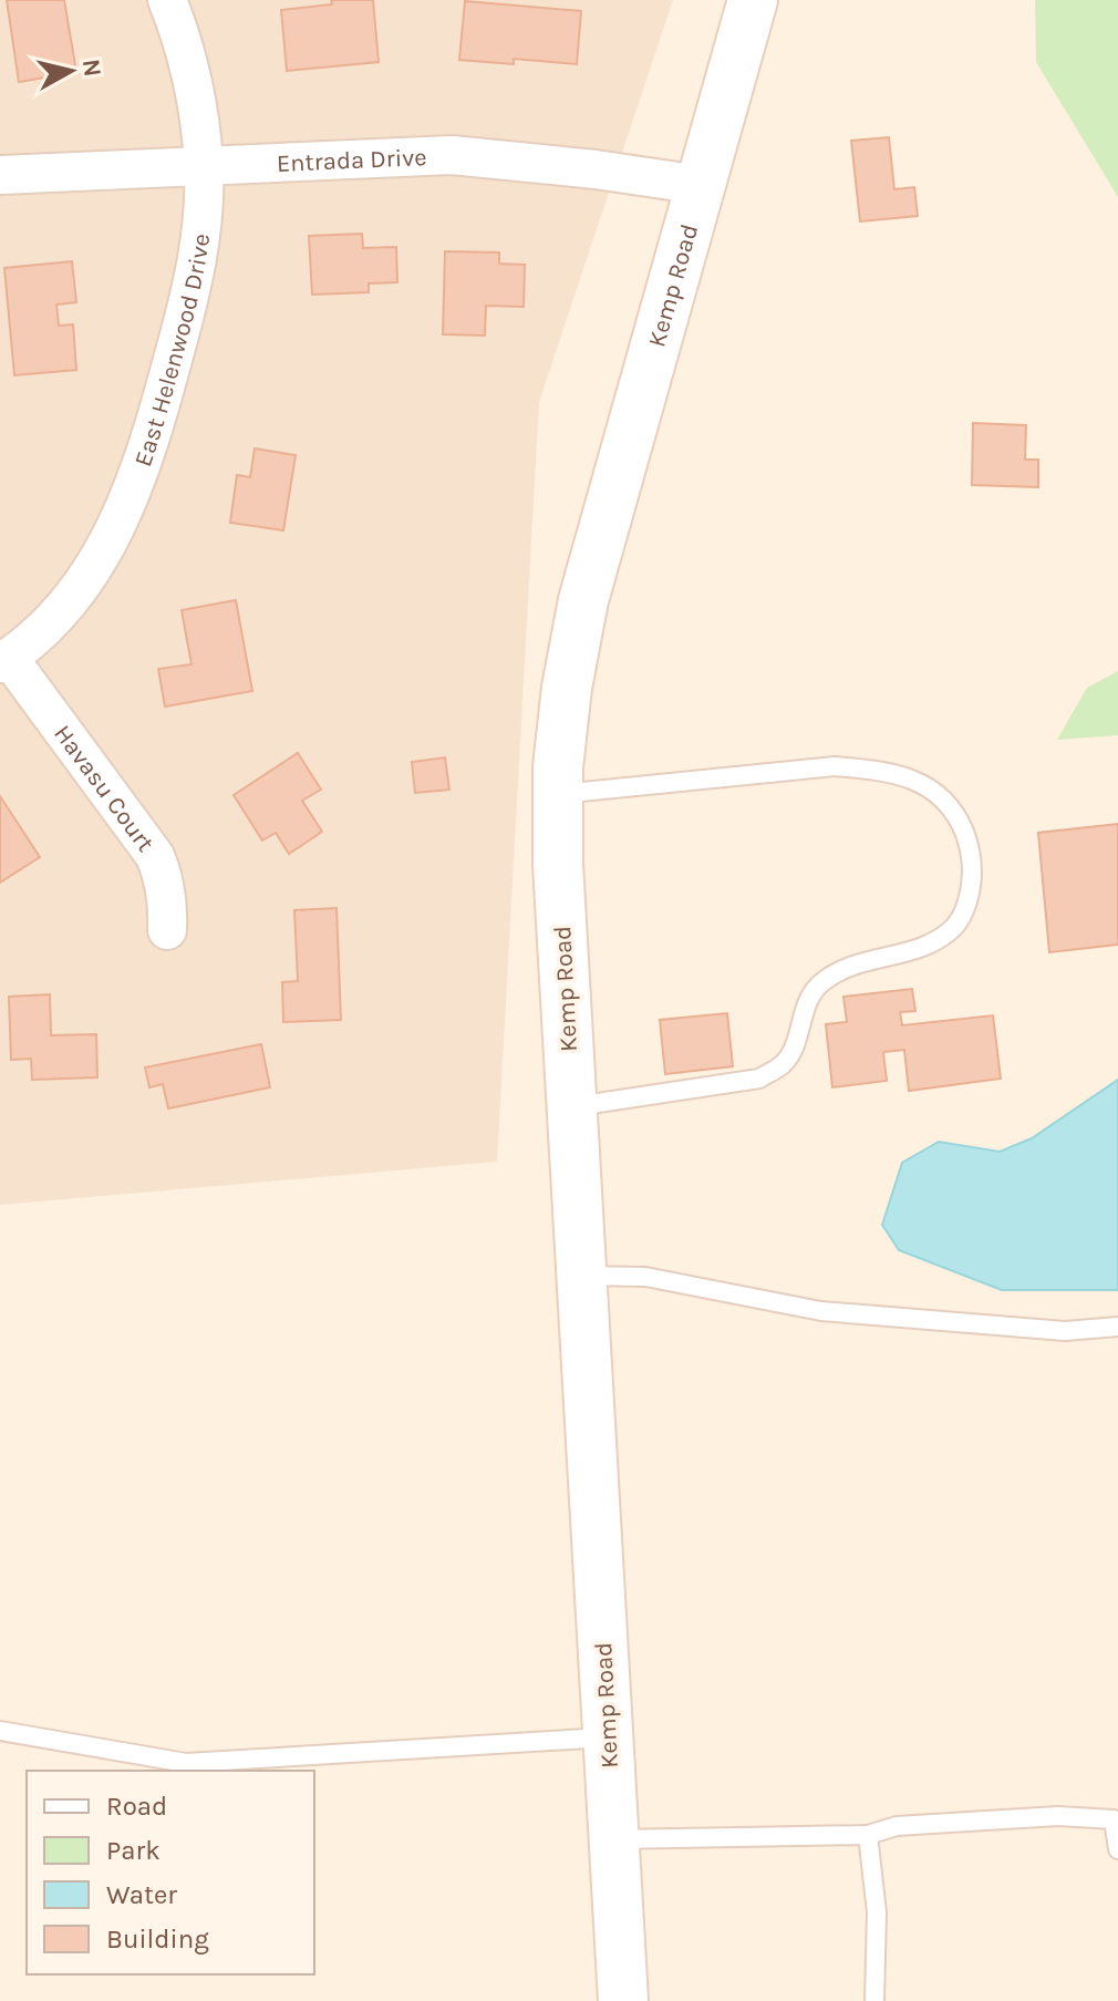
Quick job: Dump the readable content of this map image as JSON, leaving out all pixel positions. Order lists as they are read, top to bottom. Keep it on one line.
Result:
{"streets":{"main road":["Kemp Road"],"street":["Entrada Drive","East Helenwood Drive","Havasu Court"]},"crossings":[["Entrada Drive","Kemp Road"],["Entrada Drive","East Helenwood Drive"],["East Helenwood Drive","Havasu Court"]],"legend":["Road","Park","Water","Building"],"north":"right"}
